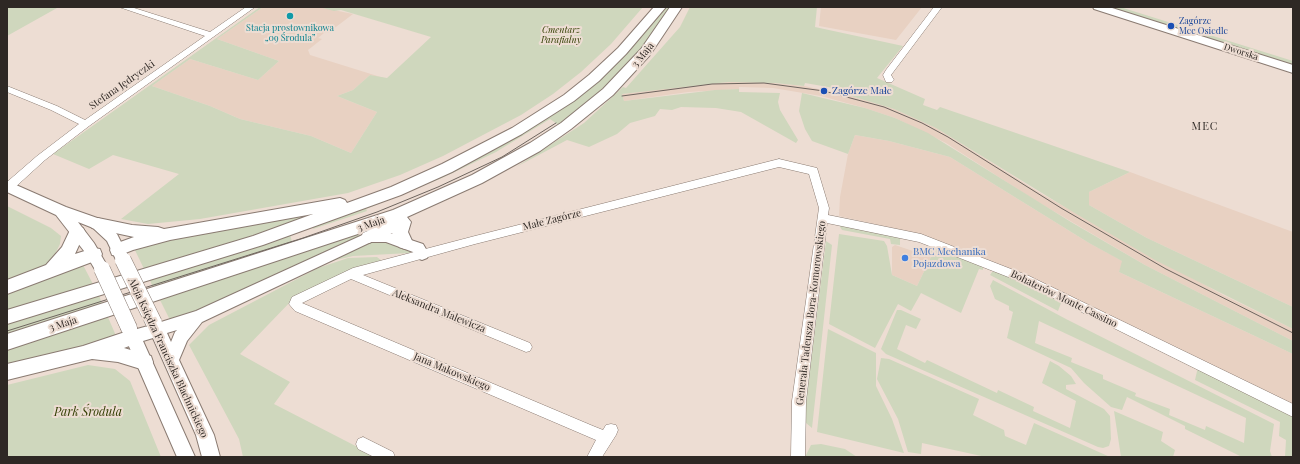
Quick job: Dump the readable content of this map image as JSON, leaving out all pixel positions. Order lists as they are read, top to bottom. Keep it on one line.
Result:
{"streets":{"main road":["3 Maja"],"street":["Dworska","Stefana Jędryczki","Małe Zagórze","Bohaterów Monte Cassino","Aleksandra Malewicza","Generała Tadeusza Bora-Komorowskiego","Aleja Księdza Franciszka Blachnickiego","Jana Makowskiego"]},"crossings":[["Małe Zagórze","Aleksandra Malewicza"],["Małe Zagórze","Generała Tadeusza Bora-Komorowskiego"],["Małe Zagórze","Jana Makowskiego"],["Bohaterów Monte Cassino","Generała Tadeusza Bora-Komorowskiego"]],"districts":["MEC"],"parks":["Cmentarz Parafialny","Park Środula"],"places":["Stacja prostownikowa „09 Środula”","Zagórze Mec Osiedle","Zagórze Małe","BMC Mechanika Pojazdowa"]}
